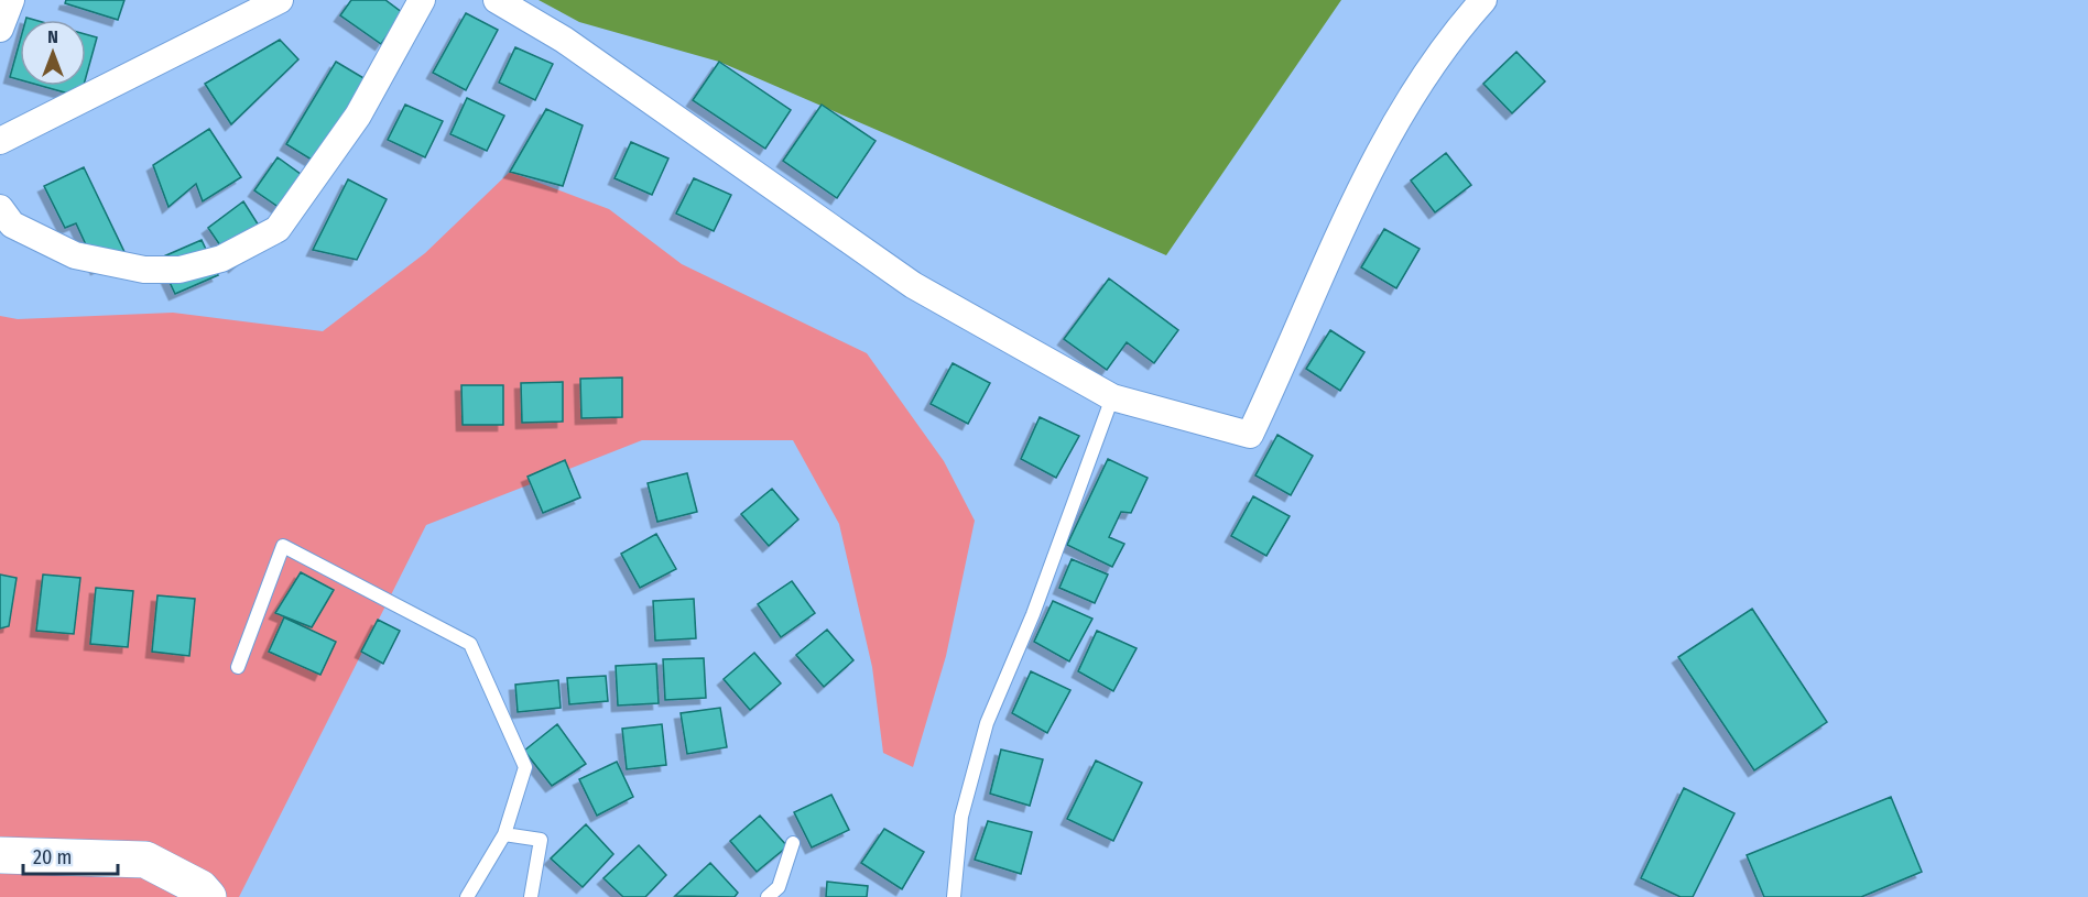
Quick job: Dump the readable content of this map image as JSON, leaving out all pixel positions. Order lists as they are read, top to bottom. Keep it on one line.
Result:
{"scale_bar":"20 m","north":"top"}
